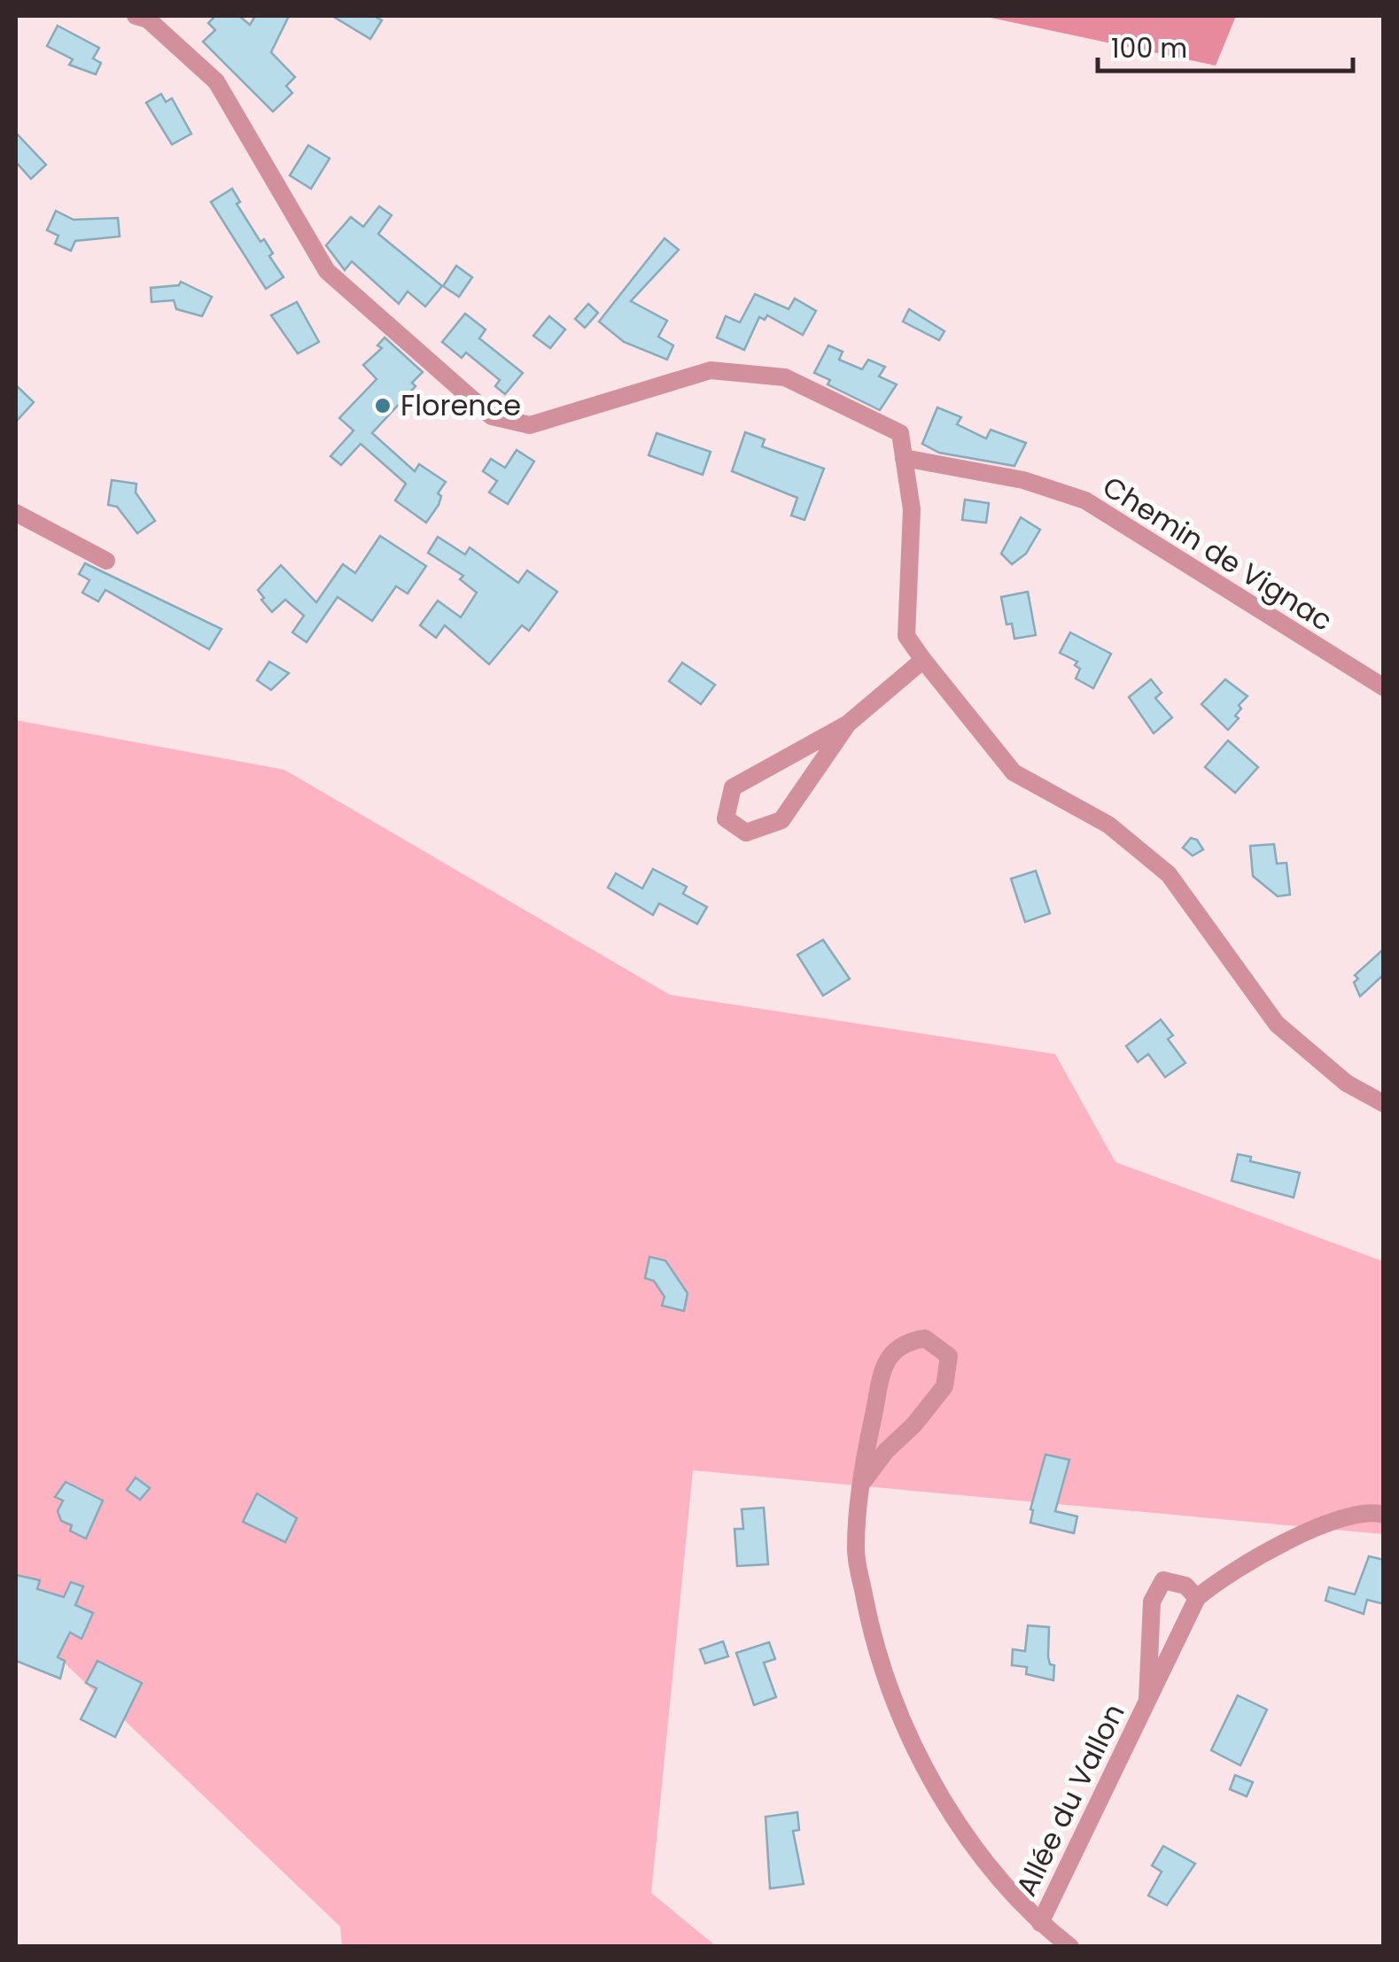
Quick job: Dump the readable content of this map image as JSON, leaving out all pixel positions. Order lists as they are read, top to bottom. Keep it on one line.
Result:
{"streets":{"street":["Chemin de Vignac","Allée du Vallon"]},"places":["Florence"],"scale_bar":"100 m"}
